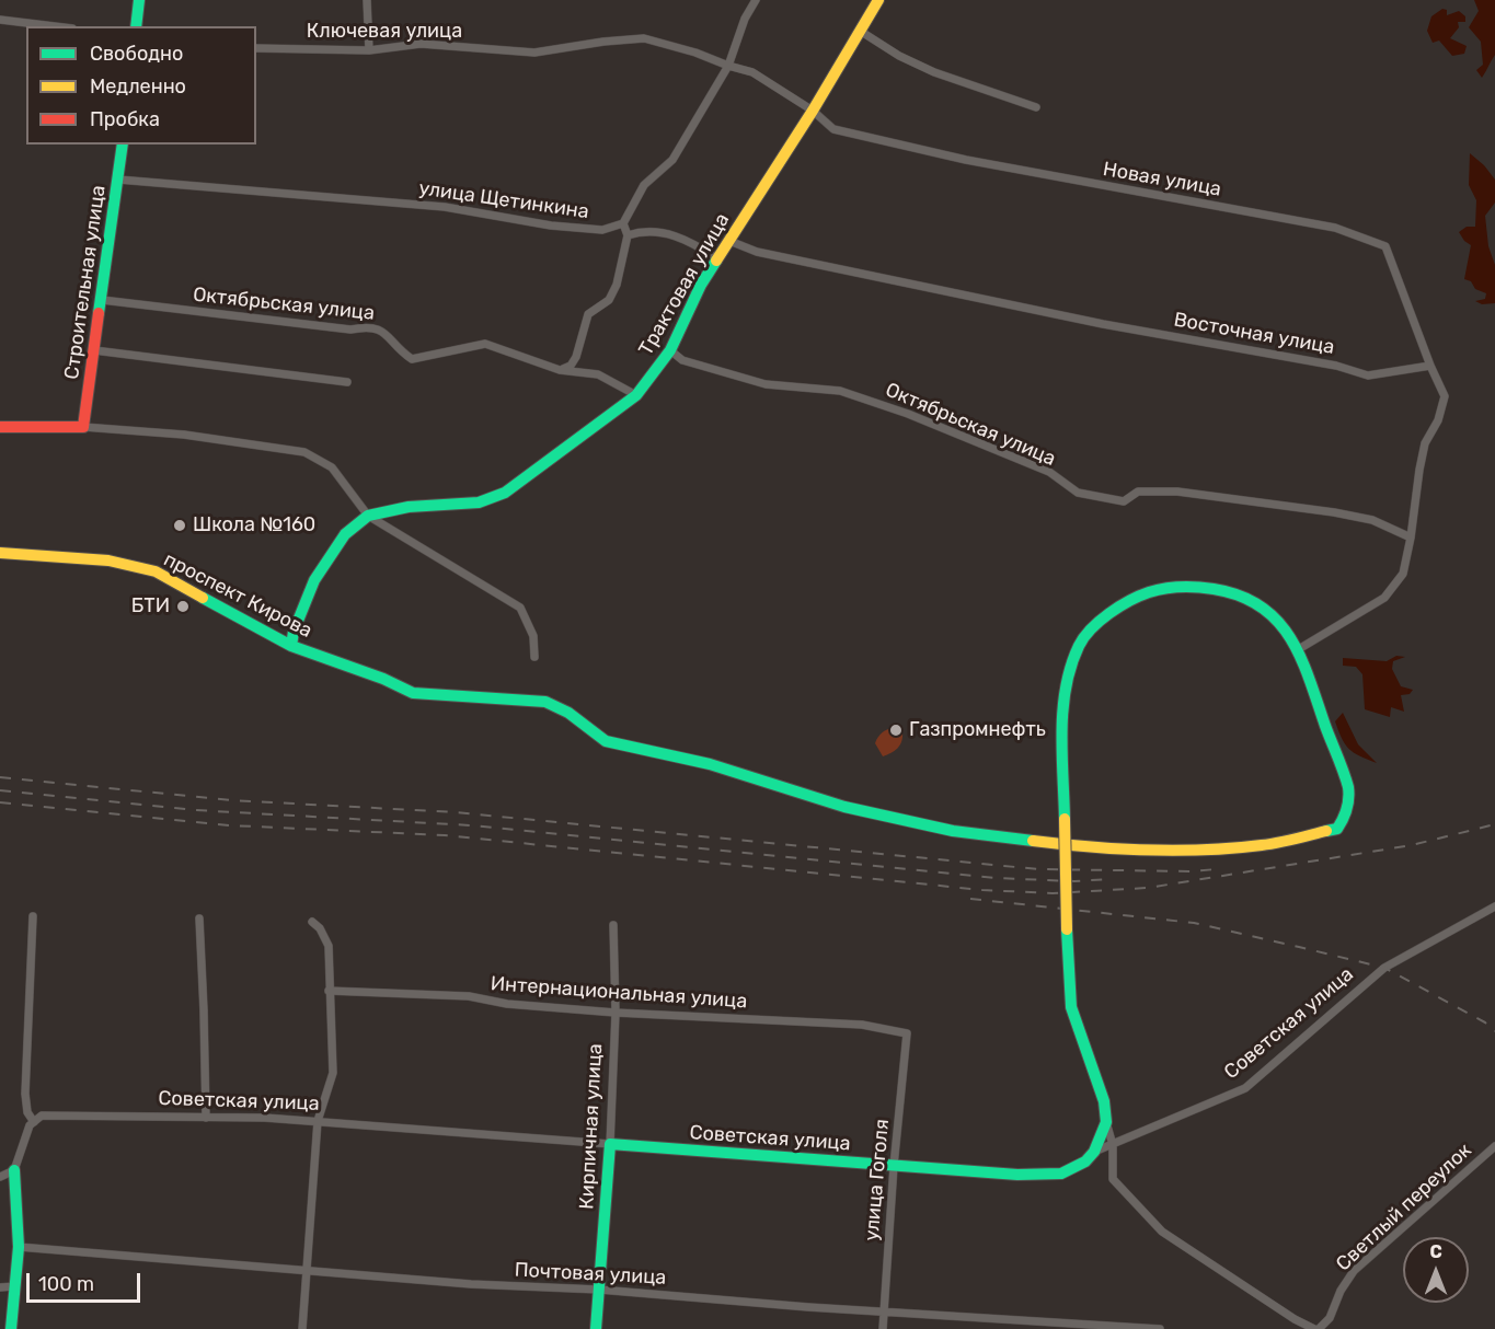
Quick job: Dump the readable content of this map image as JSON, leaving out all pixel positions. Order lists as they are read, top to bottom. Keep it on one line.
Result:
{"streets":{"street":["Ключевая улица","Новая улица","улица Щетинкина","Строительная улица","Трактовая улица","Октябрьская улица","Восточная улица","проспект Кирова","Интернациональная улица","Советская улица","Кирпичная улица","улица Гоголя","Светлый переулок","Почтовая улица"]},"crossings":[["Ключевая улица","Новая улица"],["Ключевая улица","Трактовая улица"],["Новая улица","Трактовая улица"],["Новая улица","Восточная улица"],["улица Щетинкина","Строительная улица"],["Строительная улица","Октябрьская улица"],["Трактовая улица","Октябрьская улица"],["Трактовая улица","Восточная улица"],["Интернациональная улица","Кирпичная улица"],["Интернациональная улица","улица Гоголя"],["Советская улица","Кирпичная улица"],["Советская улица","улица Гоголя"],["Кирпичная улица","Почтовая улица"],["улица Гоголя","Почтовая улица"]],"places":["Школа №160","БТИ","Газпромнефть"],"legend":["Свободно","Медленно","Пробка"],"scale_bar":"100 m","north":"top"}
